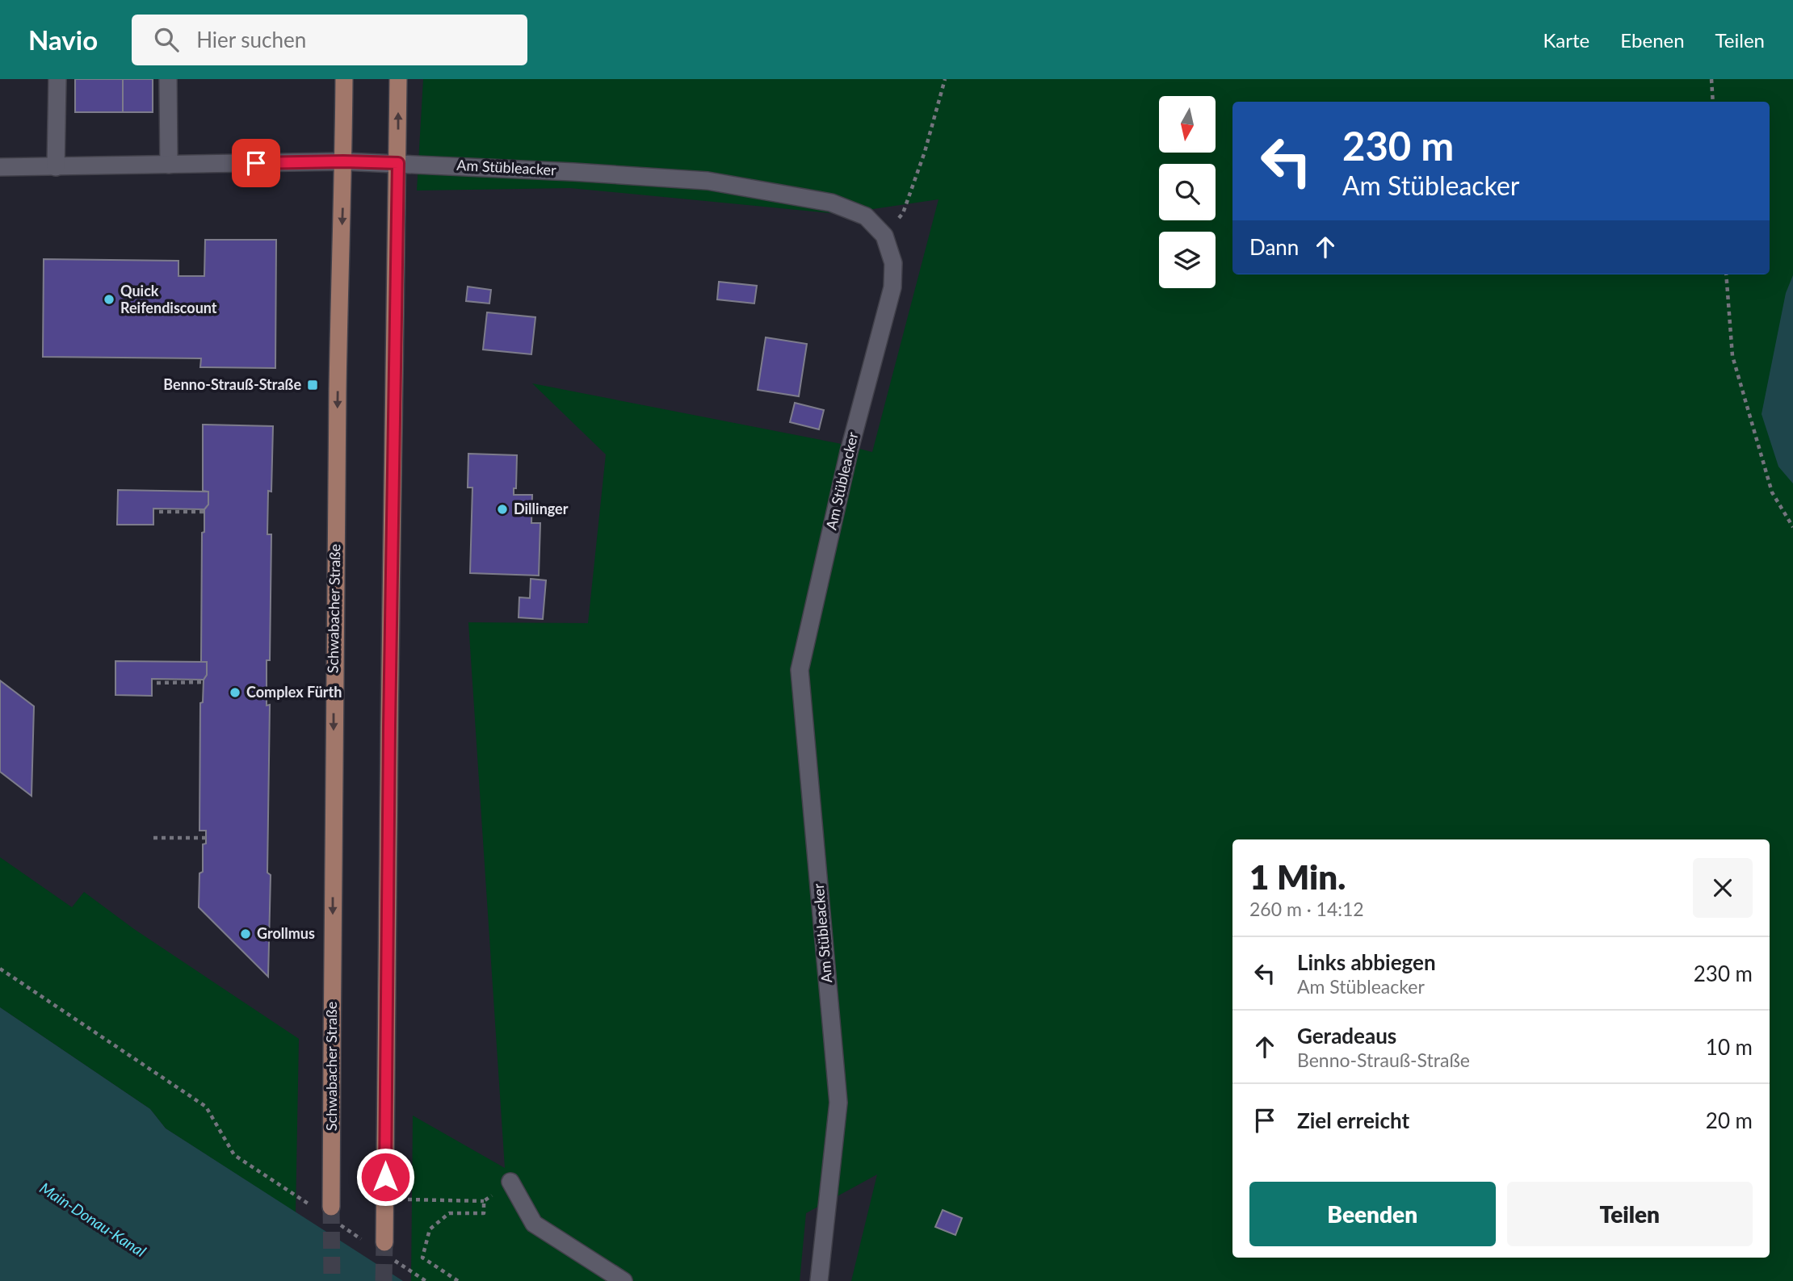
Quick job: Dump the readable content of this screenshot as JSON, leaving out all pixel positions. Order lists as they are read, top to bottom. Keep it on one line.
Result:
{"streets":{"main road":["Schwabacher Straße"],"street":["Am Stübleacker"]},"crossings":[["Am Stübleacker","Schwabacher Straße"]],"water":["Main-Donau-Kanal"],"places":{"other":["Quick Reifendiscount","Dillinger","Complex Fürth","Grollmus"],"transit":["Benno-Strauß-Straße"]},"north":"bottom","page":{"header":"Navio","search":"Hier suchen","nav":["Karte","Ebenen","Teilen"],"turn":["230 m","Am Stübleacker"],"then":"Dann","heading":["1 Min.","260 m · 14:12"],"list":[{"name":"Links abbiegen","note":"Am Stübleacker","value":"230 m"},{"name":"Geradeaus","note":"Benno-Strauß-Straße","value":"10 m"},{"name":"Ziel erreicht","value":"20 m"}],"buttons":["Beenden","Teilen"]}}
